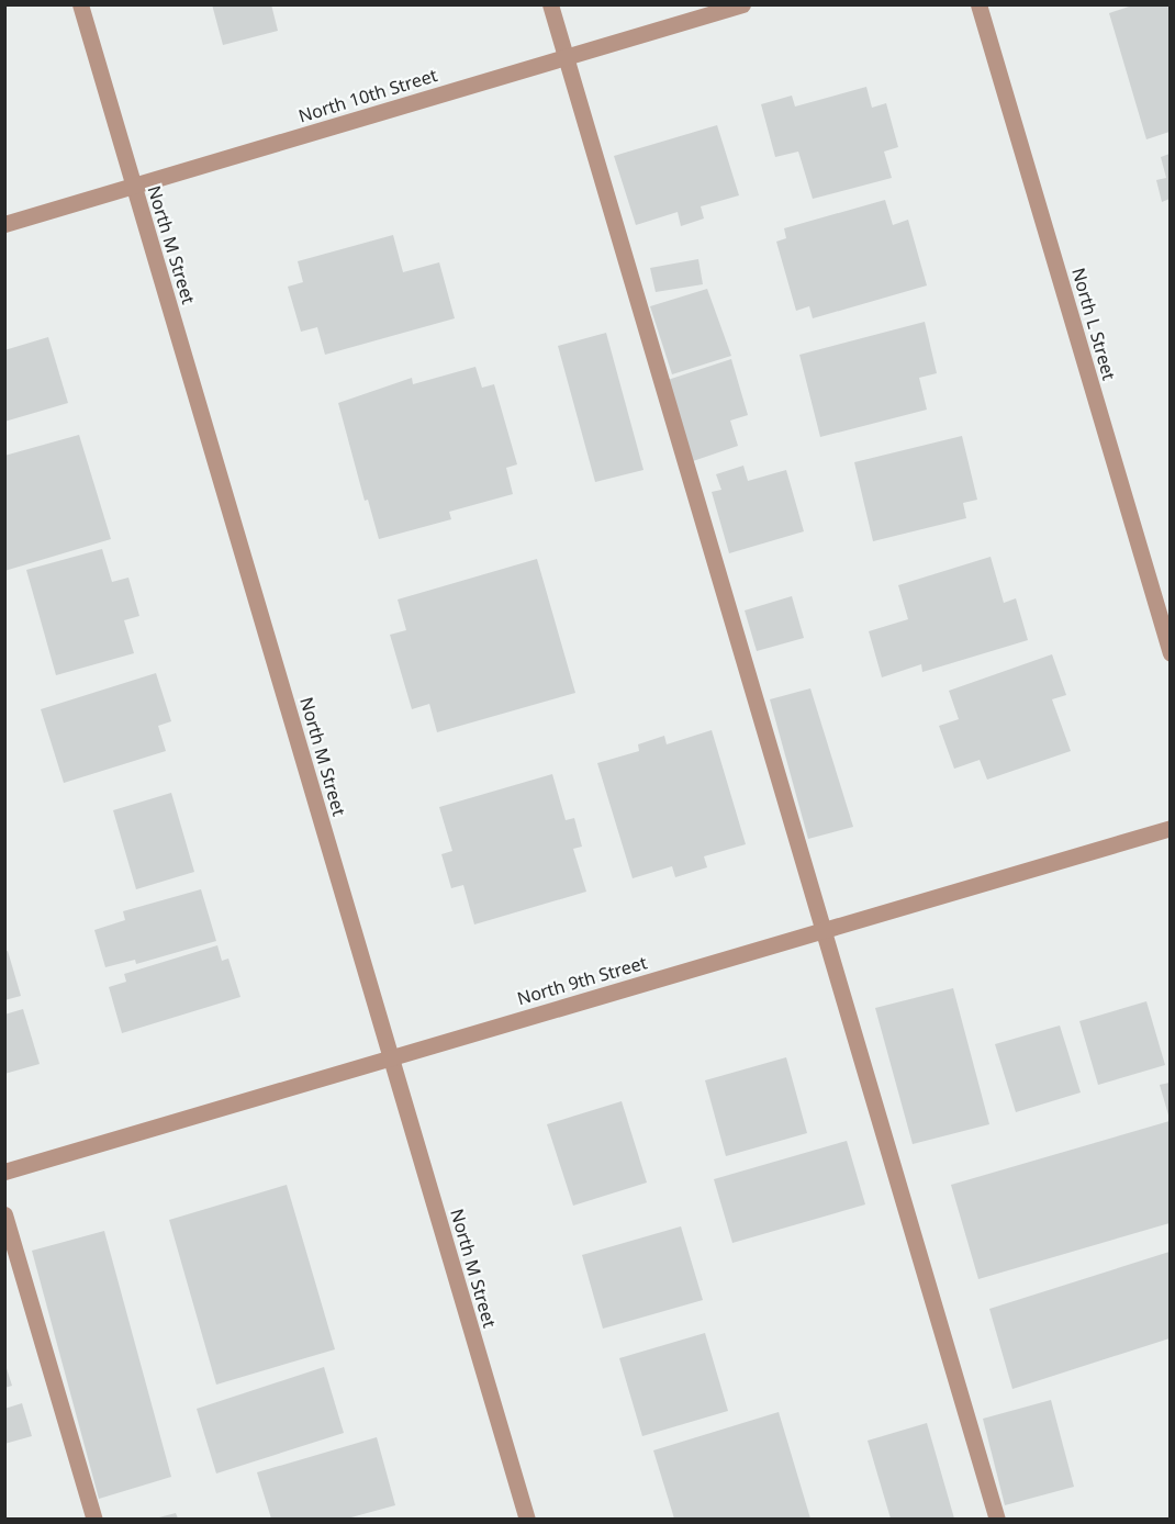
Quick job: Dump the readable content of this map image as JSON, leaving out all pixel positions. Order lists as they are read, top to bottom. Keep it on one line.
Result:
{"streets":{"street":["North 10th Street","North M Street","North L Street","North 9th Street"]},"crossings":[["North 10th Street","North M Street"],["North M Street","North 9th Street"]]}
